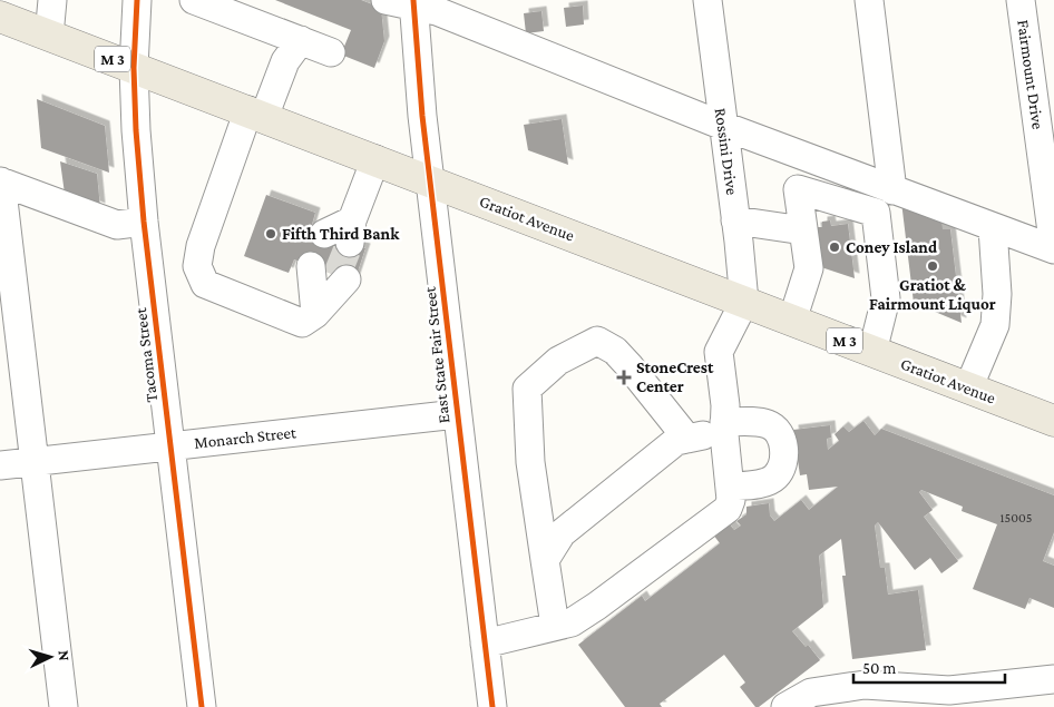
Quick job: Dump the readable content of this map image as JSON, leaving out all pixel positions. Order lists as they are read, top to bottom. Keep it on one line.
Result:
{"streets":{"main road":["M 3","Gratiot Avenue"],"street":["Fairmount Drive","Rossini Drive","Tacoma Street","East State Fair Street","Monarch Street"]},"crossings":[["Rossini Drive","Gratiot Avenue"],["Gratiot Avenue","Tacoma Street"],["Gratiot Avenue","East State Fair Street"],["Tacoma Street","Monarch Street"],["East State Fair Street","Monarch Street"]],"places":{"other":["Fifth Third Bank","Coney Island","Gratiot & Fairmount Liquor"],"health":["StoneCrest Center"]},"house_numbers":["15005"],"scale_bar":"50 m","north":"right"}
